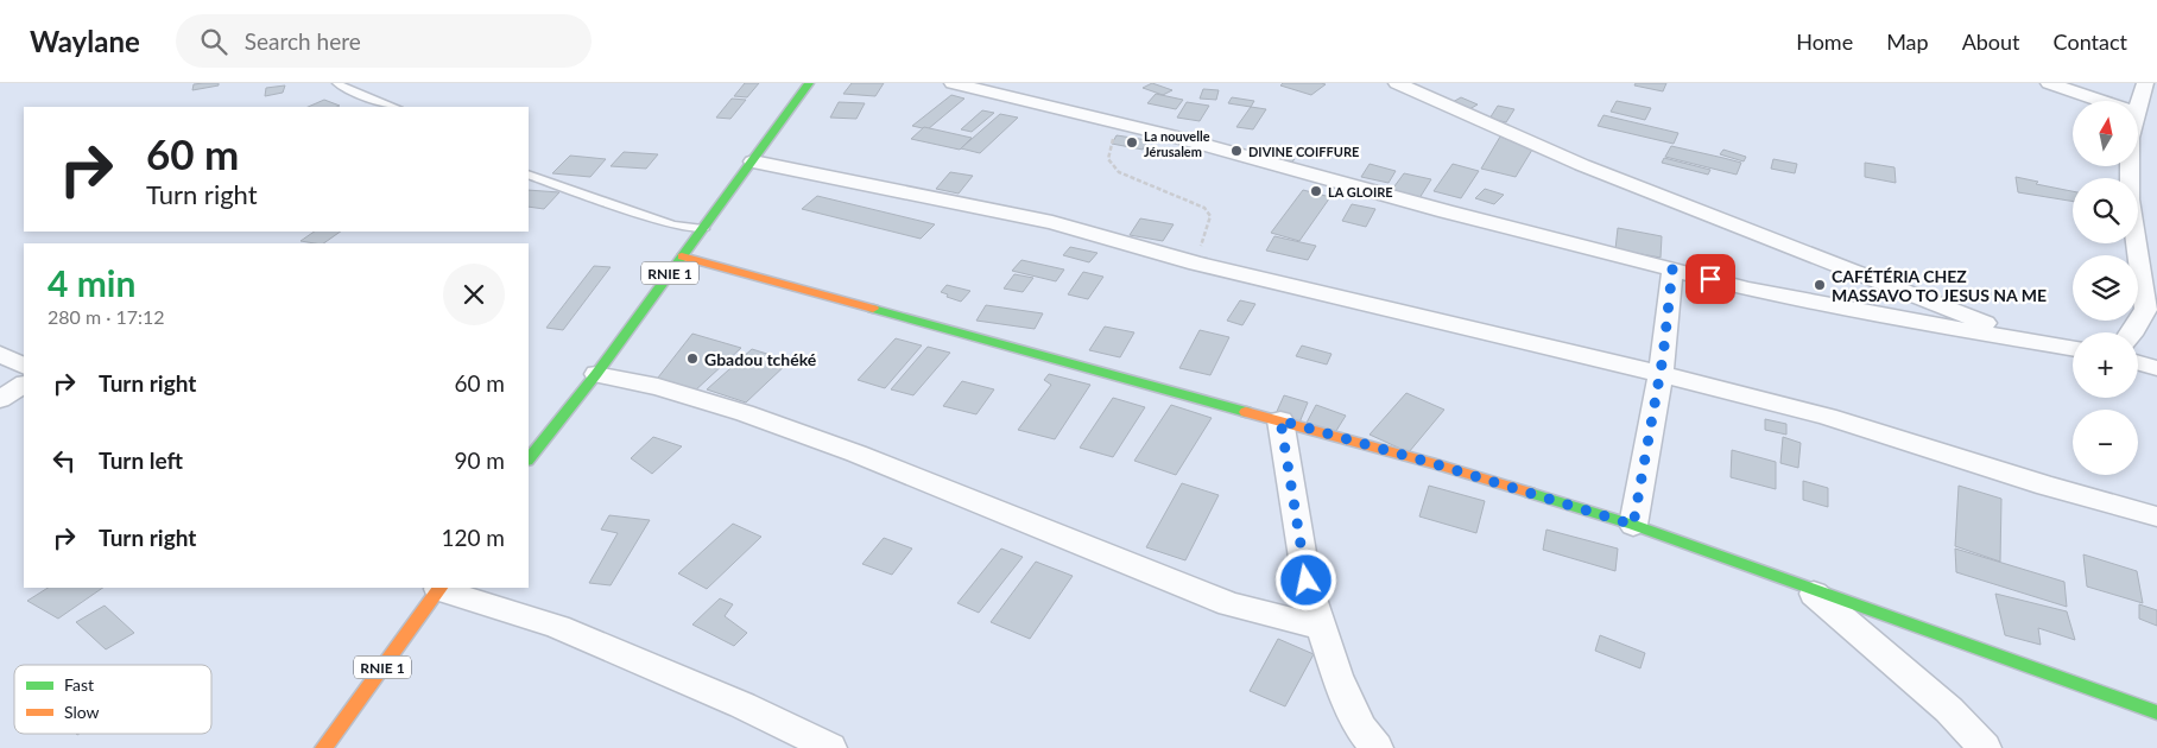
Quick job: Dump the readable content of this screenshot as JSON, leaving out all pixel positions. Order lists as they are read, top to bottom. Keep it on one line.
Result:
{"streets":{"main road":["RNIE 1"]},"places":["La nouvelle Jérusalem","DIVINE COIFFURE","LA GLOIRE","CAFÉTÉRIA CHEZ MASSAVO TO JESUS NA ME","Gbadou tchéké"],"legend":["Fast","Slow"],"north":"top","page":{"header":"Waylane","search":"Search here","nav":["Home","Map","About","Contact"],"map_buttons":["+","−"],"turn":["60 m","Turn right"],"heading":["4 min","280 m · 17:12"],"list":[{"name":"Turn right","value":"60 m"},{"name":"Turn left","value":"90 m"},{"name":"Turn right","value":"120 m"}]}}
